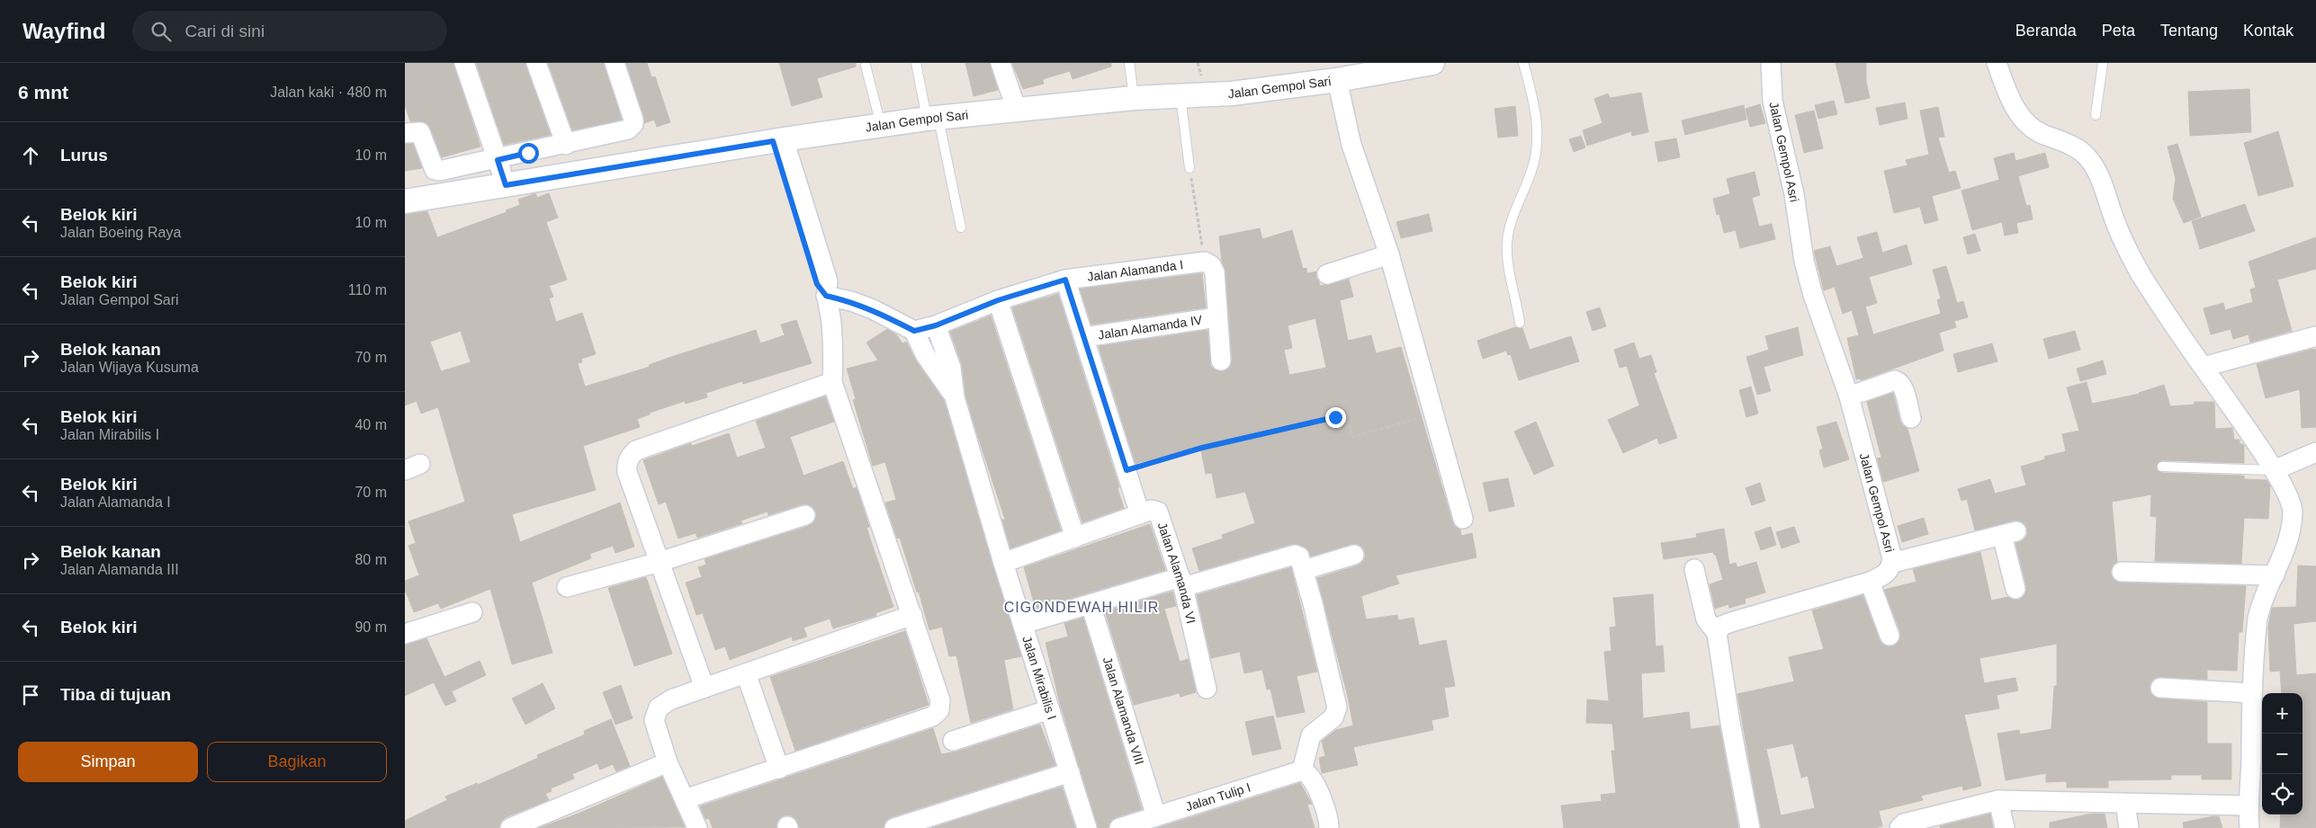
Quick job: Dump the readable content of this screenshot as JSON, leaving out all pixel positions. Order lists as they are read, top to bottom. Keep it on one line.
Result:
{"streets":{"street":["Jalan Gempol Sari","Jalan Gempol Asri","Jalan Alamanda I","Jalan Alamanda IV","Jalan Alamanda VI","Jalan Mirabilis I","Jalan Alamanda VIII","Jalan Tulip I"]},"crossings":[["Jalan Alamanda I","Jalan Mirabilis I"],["Jalan Alamanda VI","Jalan Mirabilis I"],["Jalan Alamanda VIII","Jalan Tulip I"]],"districts":["CIGONDEWAH HILIR"],"page":{"header":"Wayfind","search":"Cari di sini","nav":["Beranda","Peta","Tentang","Kontak"],"heading":["6 mnt","Jalan kaki · 480 m"],"list":[["Lurus","10 m"],["Belok kiri","Jalan Boeing Raya","10 m"],["Belok kiri","Jalan Gempol Sari","110 m"],["Belok kanan","Jalan Wijaya Kusuma","70 m"],["Belok kiri","Jalan Mirabilis I","40 m"],["Belok kiri","Jalan Alamanda I","70 m"],["Belok kanan","Jalan Alamanda III","80 m"],["Belok kiri","90 m"],"Tiba di tujuan"],"map_buttons":["+","−"],"buttons":["Simpan","Bagikan"]}}
